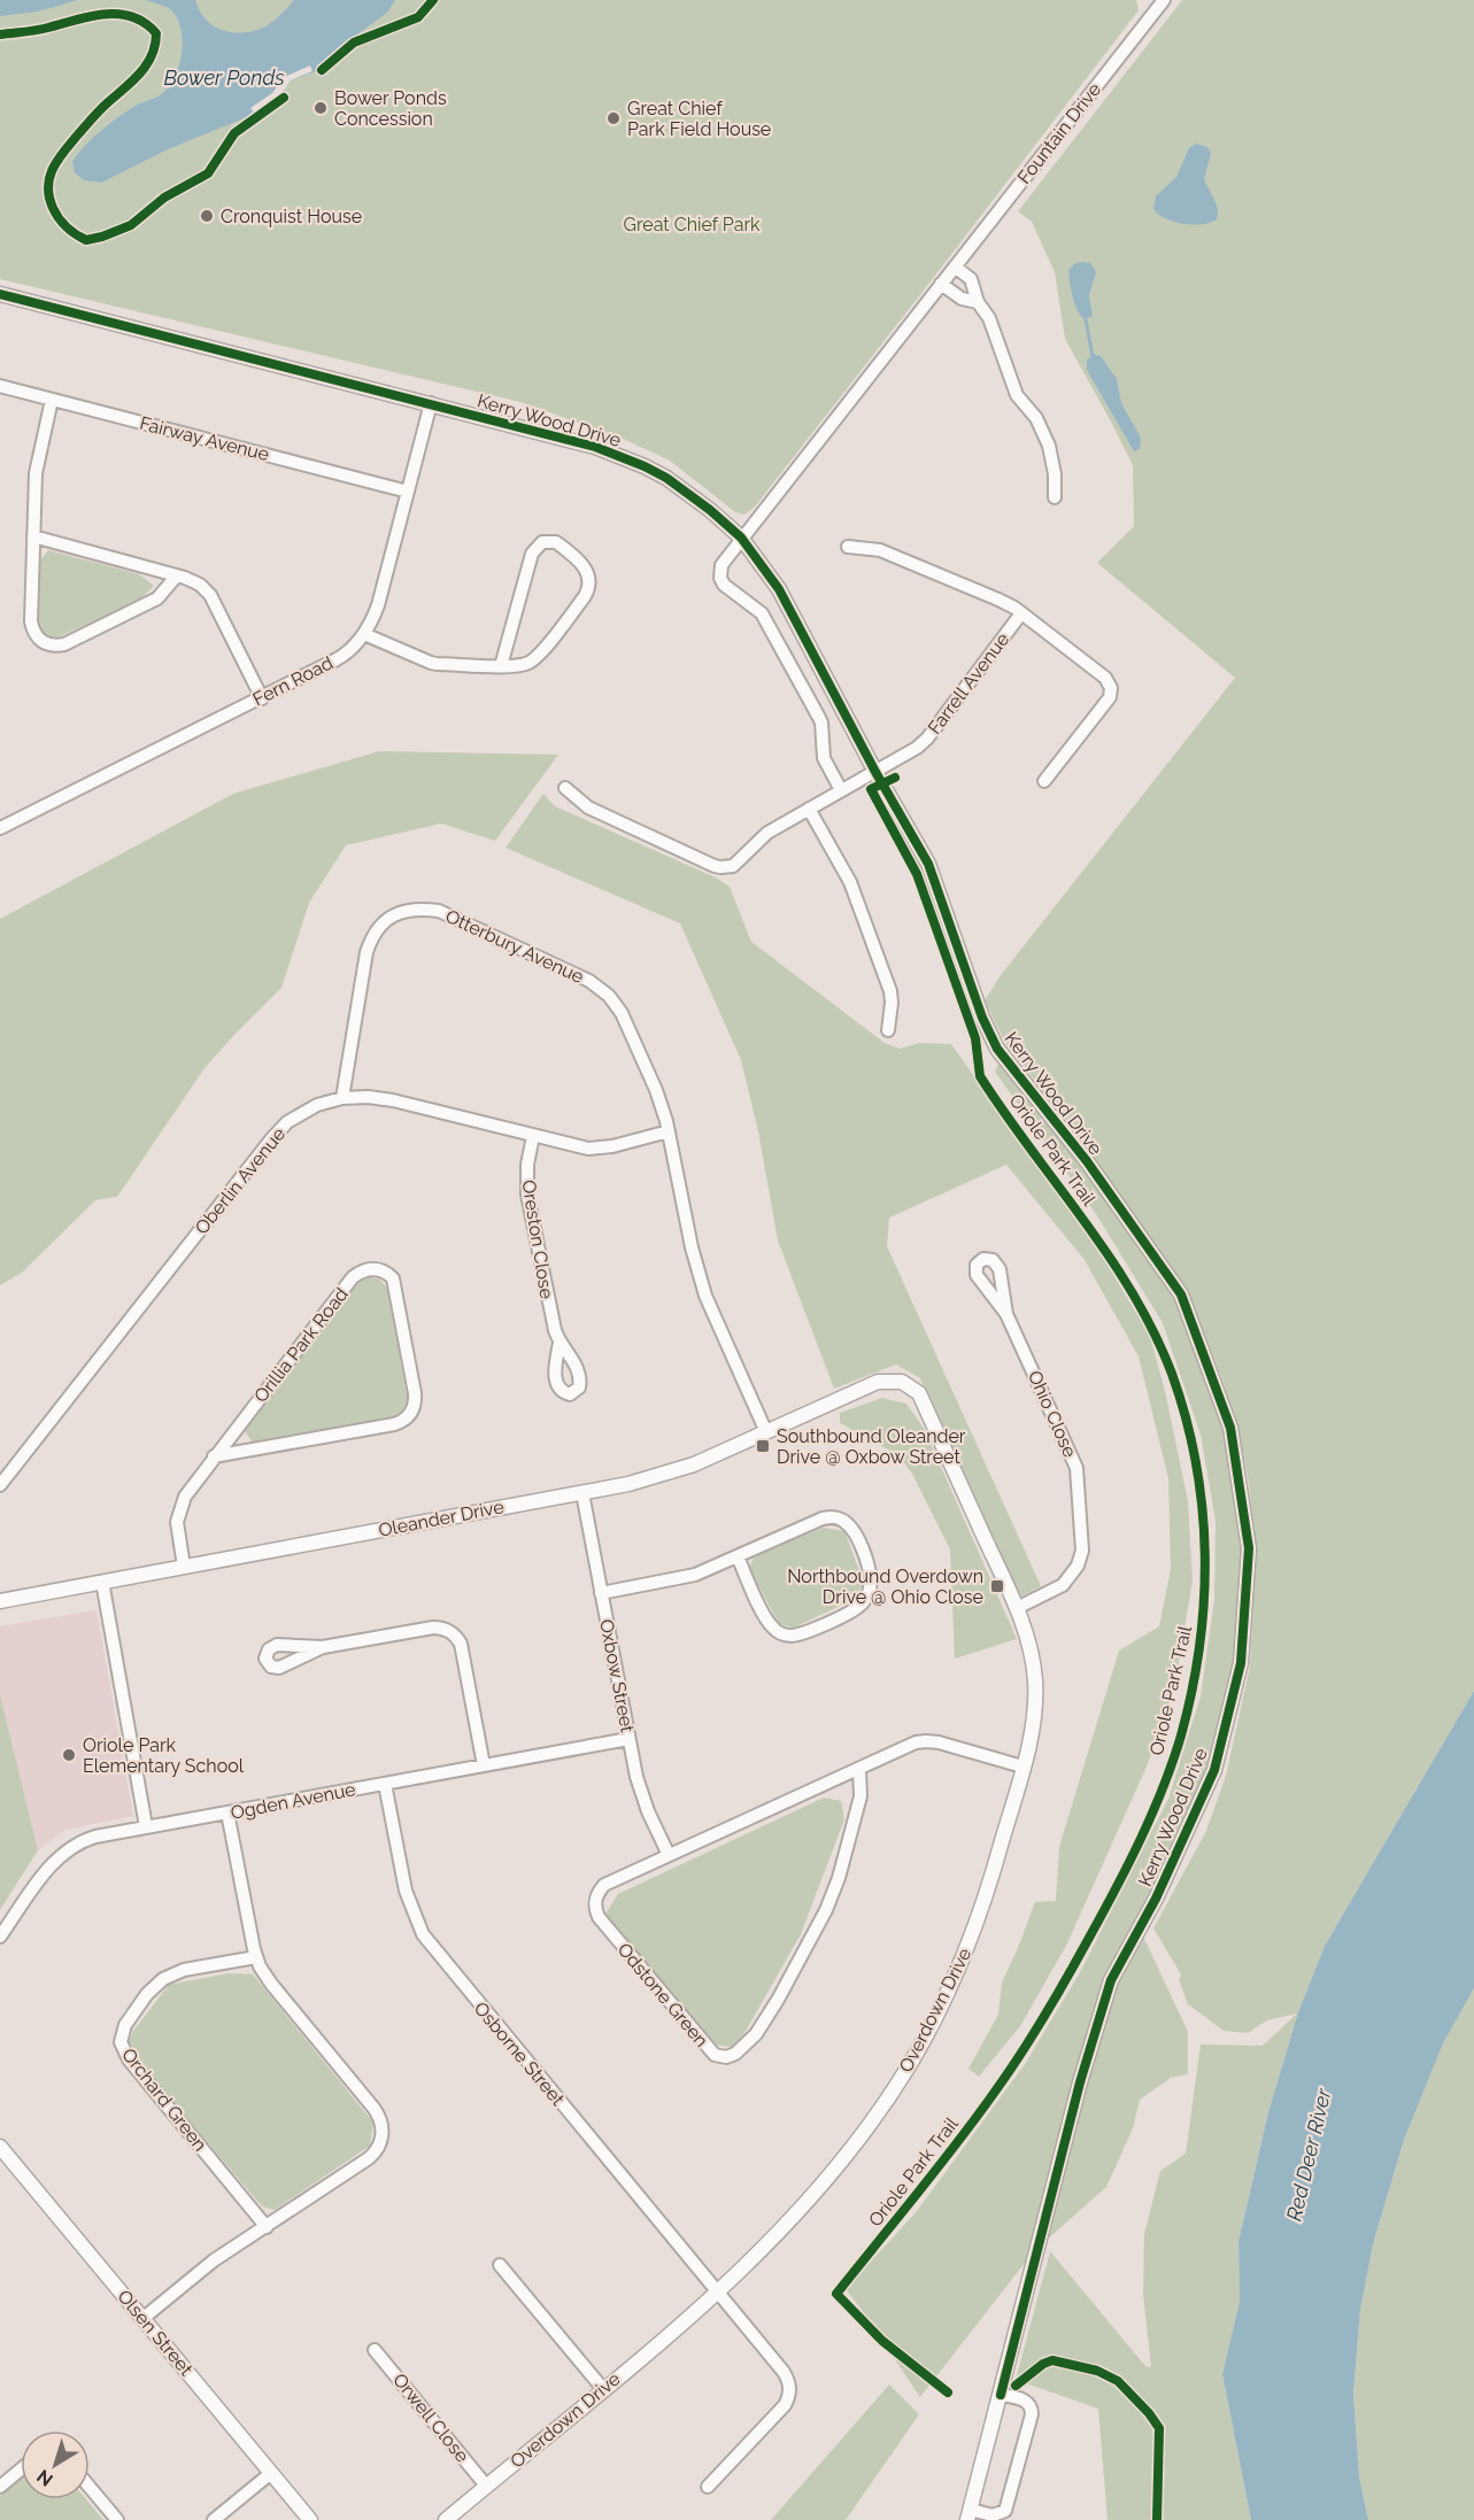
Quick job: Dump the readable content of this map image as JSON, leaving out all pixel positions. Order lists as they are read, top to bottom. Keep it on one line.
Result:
{"streets":{"street":["Fountain Drive","Kerry Wood Drive","Fairway Avenue","Fern Road","Farrell Avenue","Otterbury Avenue","Oberlin Avenue","Oreston Close","Orillia Park Road","Ohio Close","Oleander Drive","Oxbow Street","Ogden Avenue","Odstone Green","Overdown Drive","Osborne Street","Orchard Green","Olsen Street","Orwell Close"],"cycle path":["Oriole Park Trail"]},"crossings":[["Fountain Drive","Kerry Wood Drive"],["Fountain Drive","Farrell Avenue"],["Kerry Wood Drive","Fern Road"],["Kerry Wood Drive","Farrell Avenue"],["Fairway Avenue","Fern Road"],["Otterbury Avenue","Oberlin Avenue"],["Otterbury Avenue","Oleander Drive"],["Oberlin Avenue","Oreston Close"],["Orillia Park Road","Oleander Drive"],["Ohio Close","Overdown Drive"],["Oleander Drive","Oxbow Street"],["Oleander Drive","Overdown Drive"],["Oxbow Street","Ogden Avenue"],["Oxbow Street","Odstone Green"],["Ogden Avenue","Osborne Street"],["Odstone Green","Overdown Drive"],["Overdown Drive","Osborne Street"],["Overdown Drive","Orwell Close"]],"water":["Bower Ponds","Red Deer River"],"parks":["Great Chief Park"],"places":{"other":["Bower Ponds Concession","Great Chief Park Field House","Cronquist House","Oriole Park Elementary School"],"transit":["Southbound Oleander Drive @ Oxbow Street","Northbound Overdown Drive @ Ohio Close"]},"north":"bottom left"}
